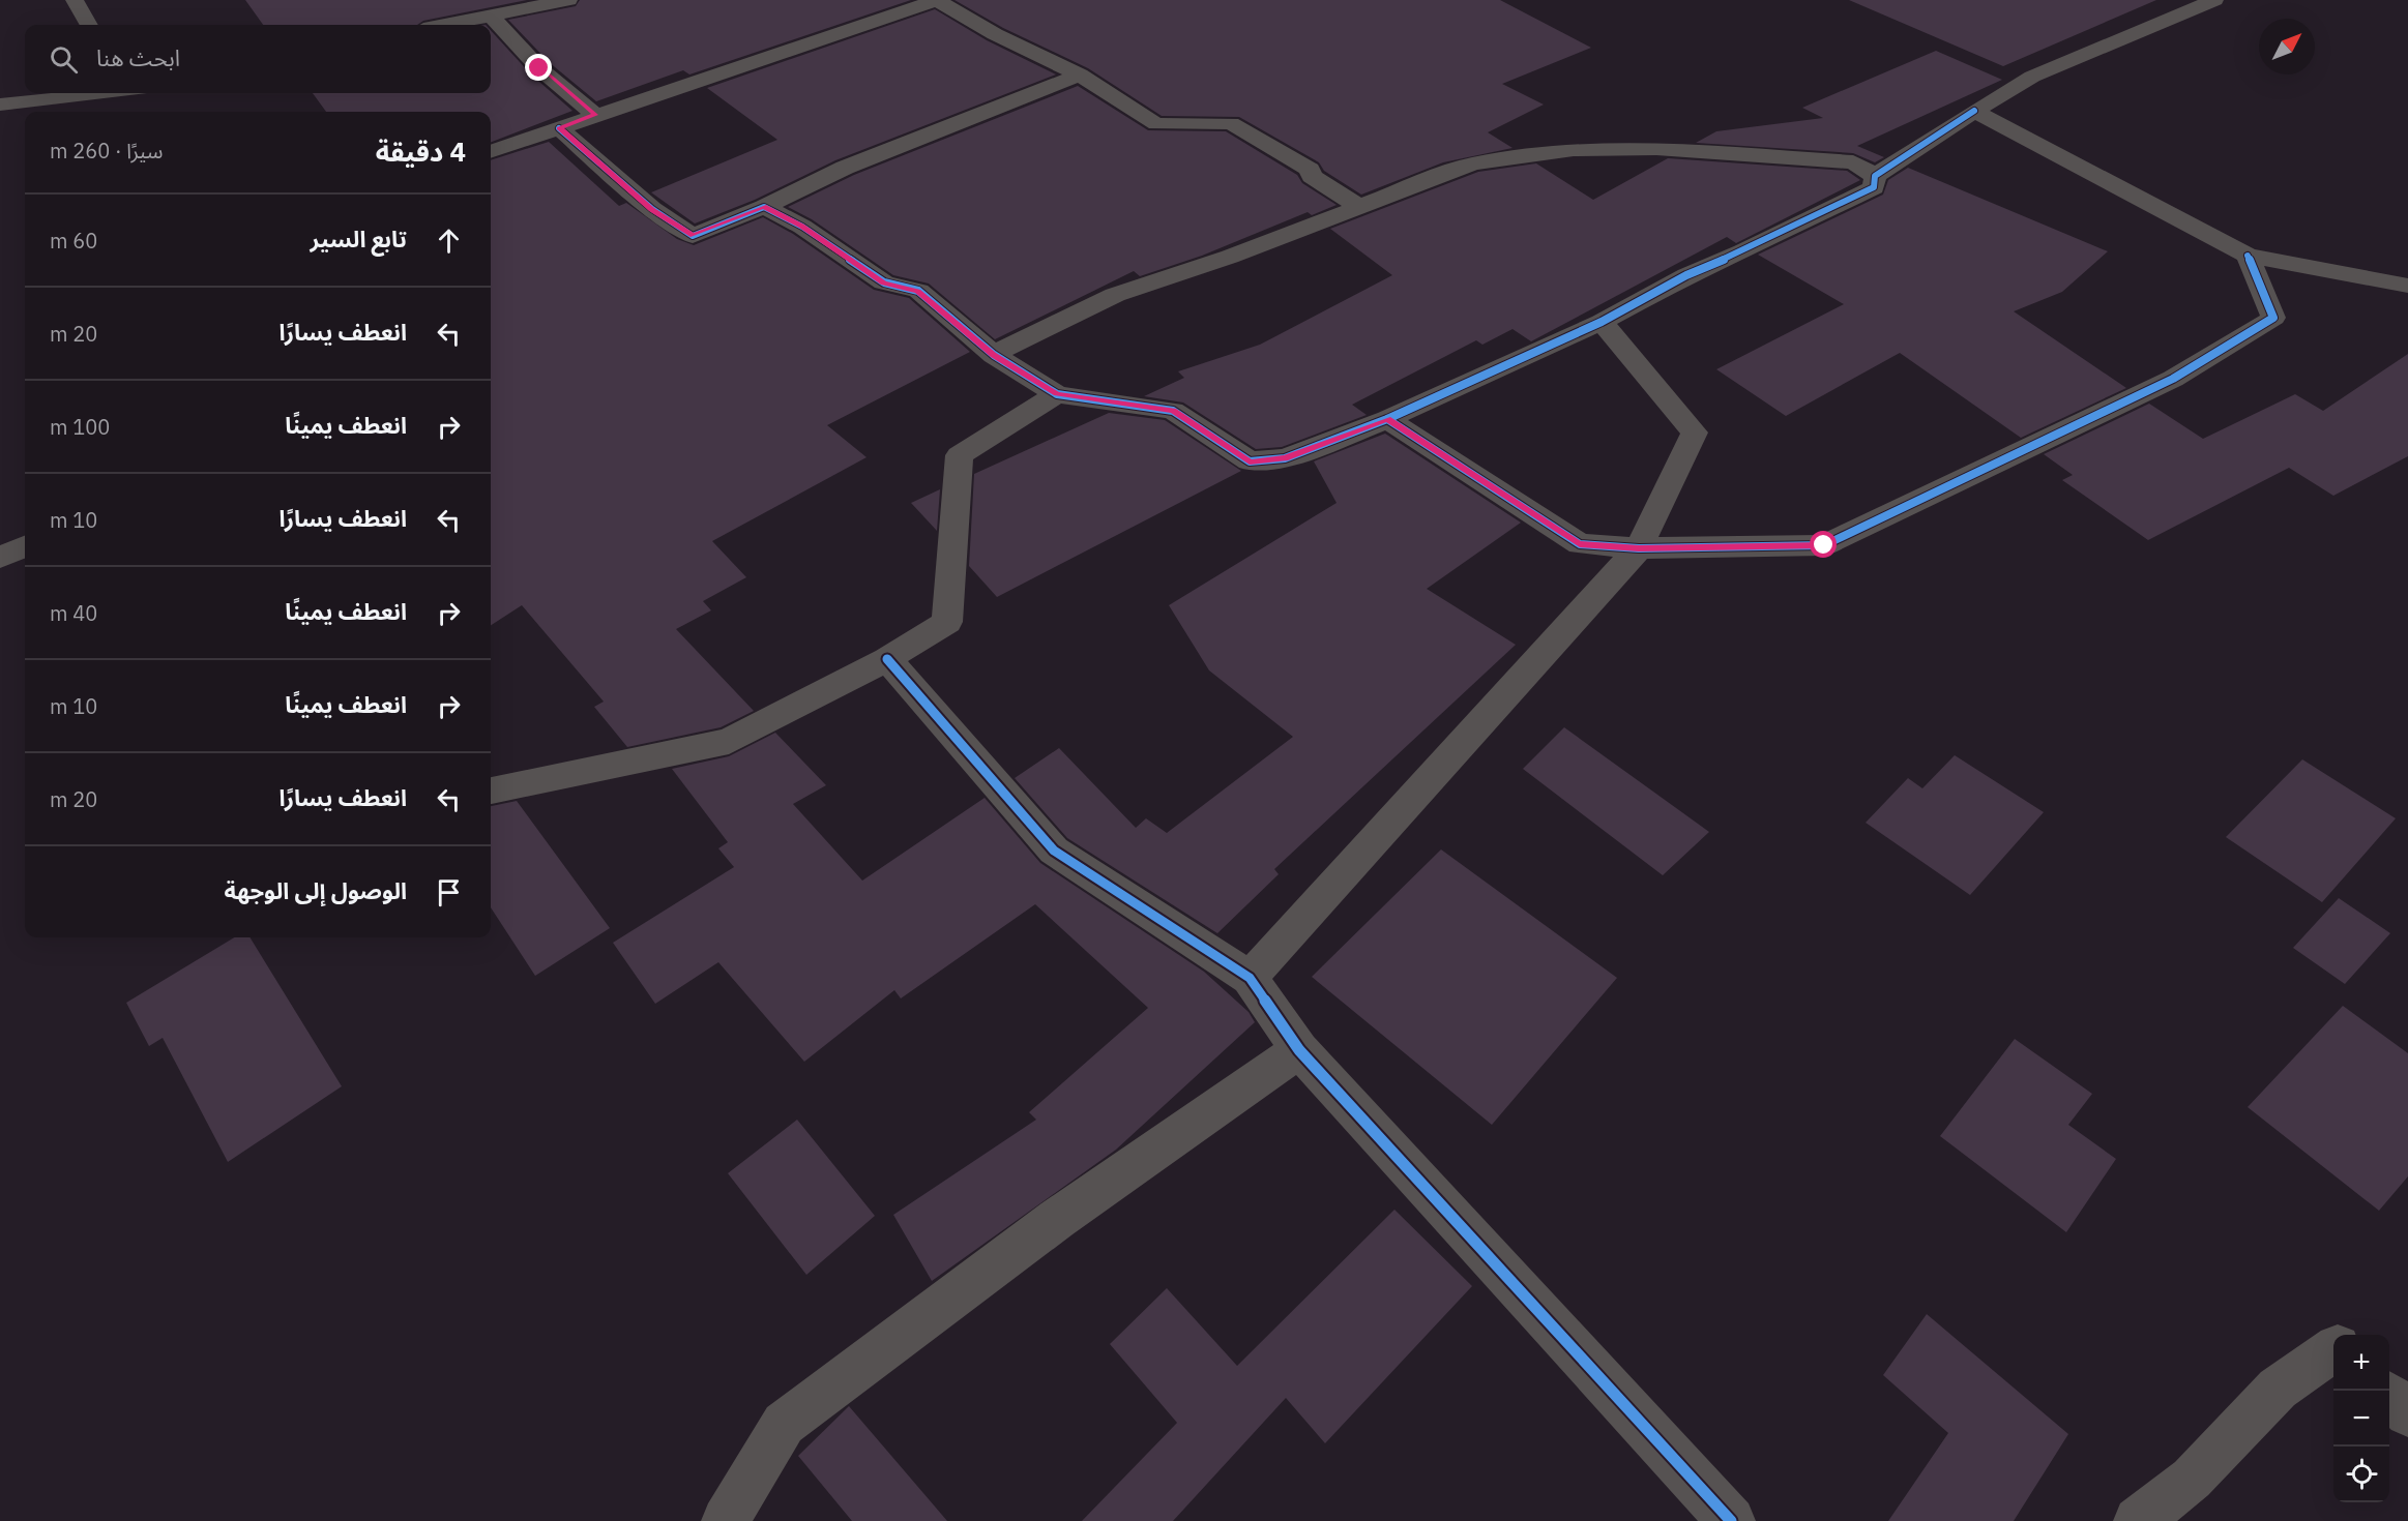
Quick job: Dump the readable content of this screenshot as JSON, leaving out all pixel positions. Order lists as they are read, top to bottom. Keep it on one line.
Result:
{"north":"top right","page":{"search":"ابحث هنا","heading":["4 دقيقة","سيرًا · 260 m"],"list":[["تابع السير","60 m"],["انعطف يسارًا","20 m"],["انعطف يمينًا","100 m"],["انعطف يسارًا","10 m"],["انعطف يمينًا","40 m"],["انعطف يمينًا","10 m"],["انعطف يسارًا","20 m"],"الوصول إلى الوجهة"],"map_buttons":["+","−"]}}
